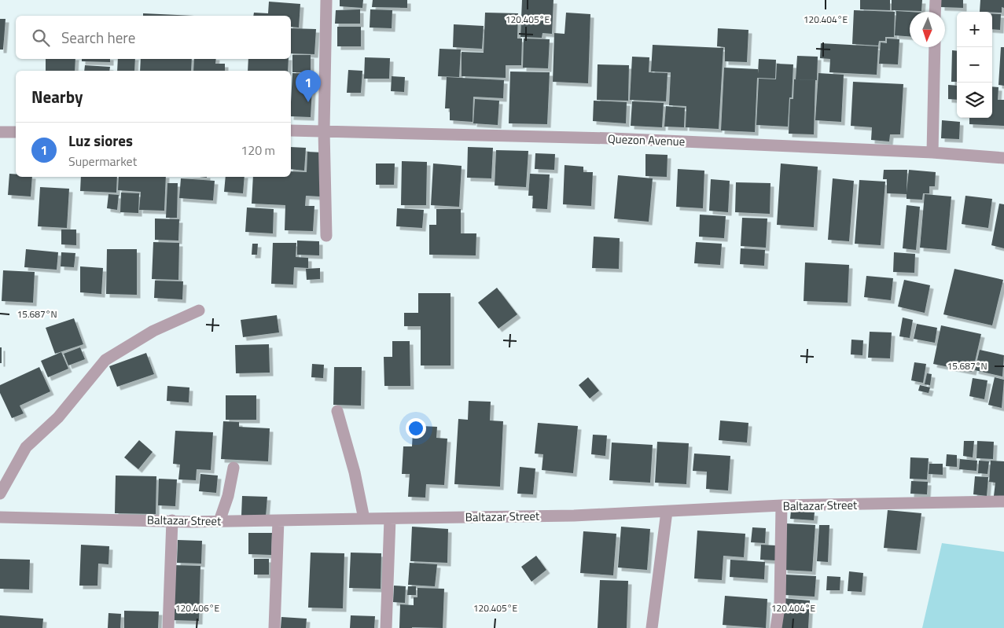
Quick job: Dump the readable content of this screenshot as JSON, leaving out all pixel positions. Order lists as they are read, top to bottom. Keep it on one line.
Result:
{"streets":{"street":["Quezon Avenue","Baltazar Street"]},"north":"bottom","page":{"map_buttons":["+","−"],"search":"Search here","pins":"1","heading":"Nearby","list":[{"mark":"1","name":"Luz siores","note":"Supermarket","value":"120 m"}]},"coordinates":["120.405°E","120.404°E","15.687°N","120.406°E"]}
